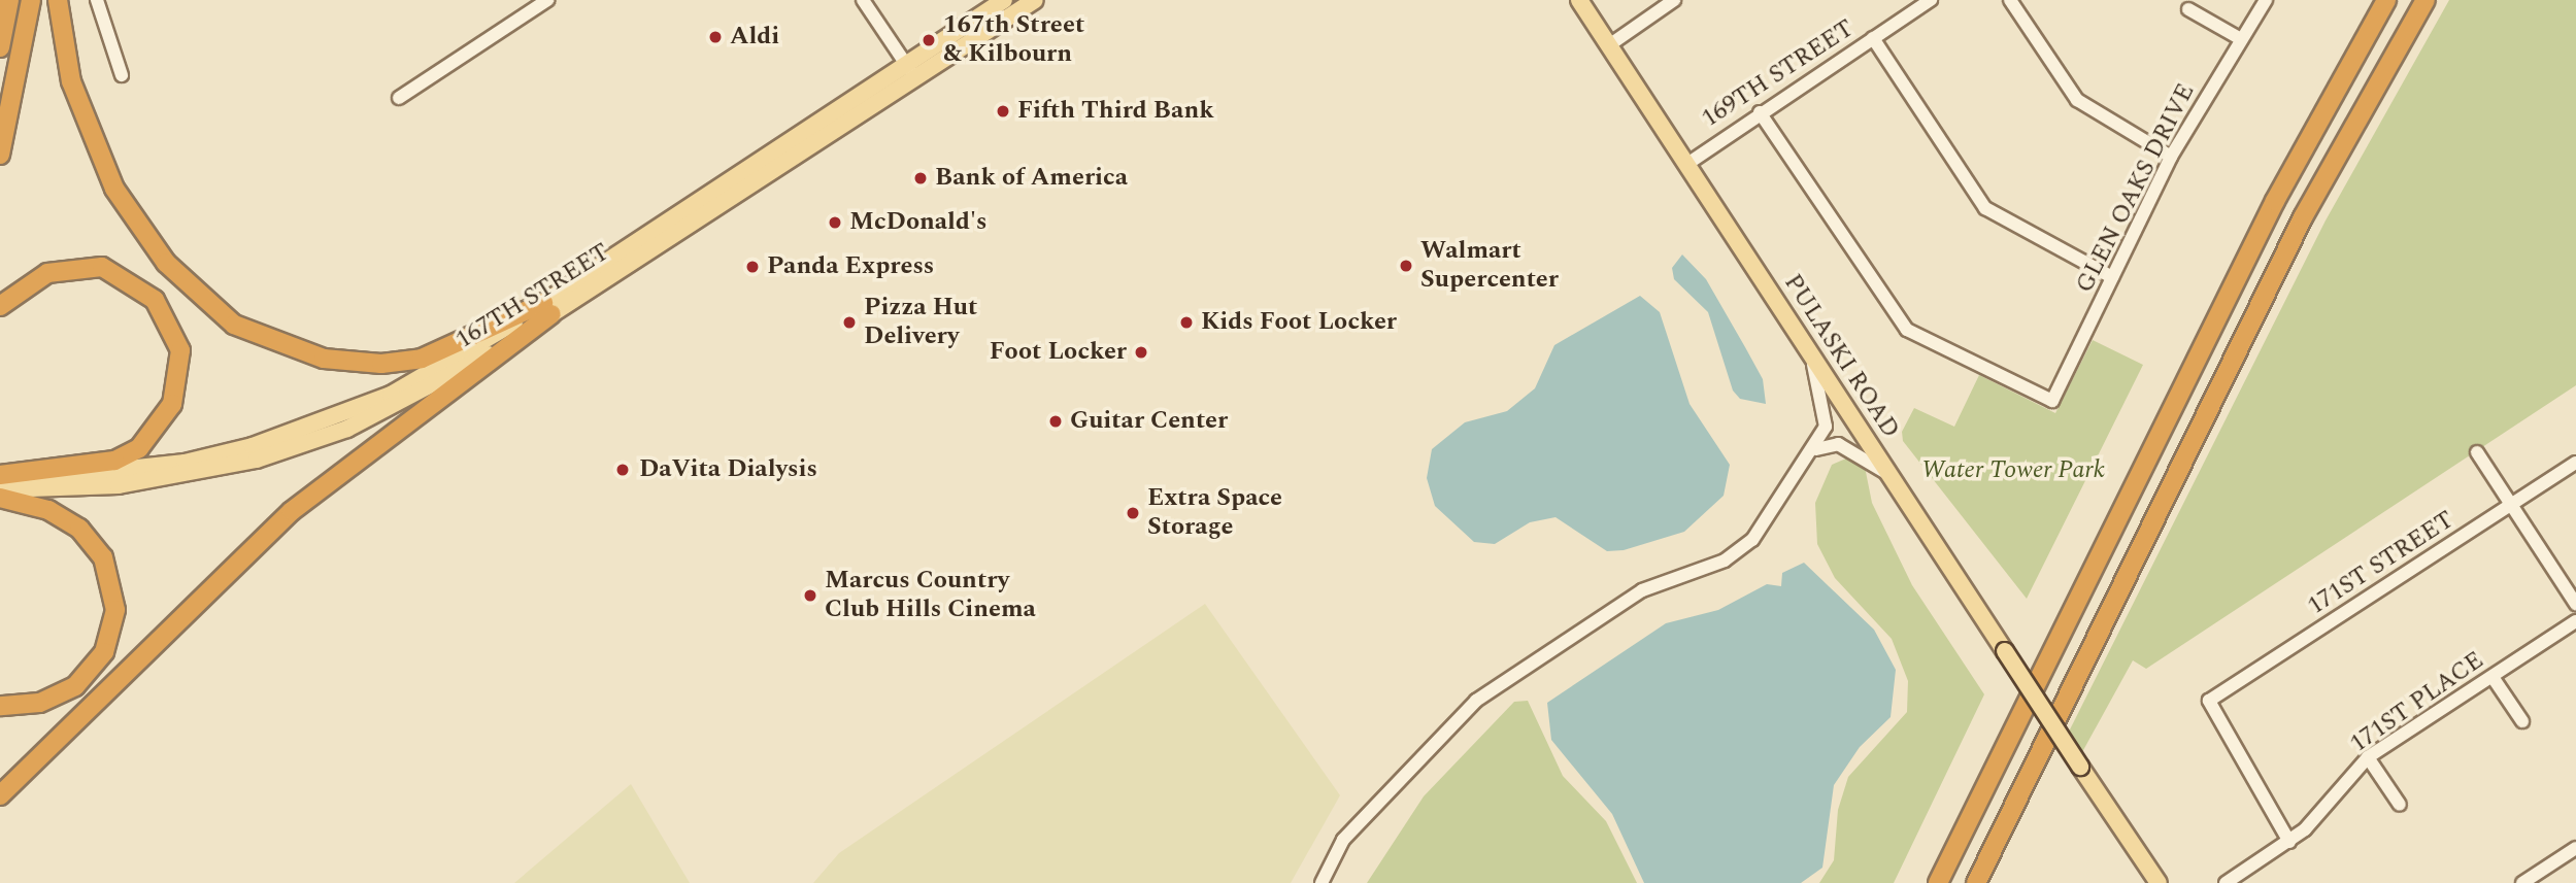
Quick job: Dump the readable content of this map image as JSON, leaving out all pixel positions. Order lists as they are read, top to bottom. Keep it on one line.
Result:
{"streets":{"main road":["167TH STREET","PULASKI ROAD"],"street":["169TH STREET","GLEN OAKS DRIVE","171ST STREET","171ST PLACE"]},"crossings":[["169TH STREET","GLEN OAKS DRIVE"],["169TH STREET","PULASKI ROAD"],["171ST STREET","171ST PLACE"]],"parks":["Water Tower Park"],"places":["Aldi","167th Street & Kilbourn","Fifth Third Bank","Bank of America","McDonald's","Walmart Supercenter","Panda Express","Pizza Hut Delivery","Kids Foot Locker","Foot Locker","Guitar Center","DaVita Dialysis","Extra Space Storage","Marcus Country Club Hills Cinema"]}
